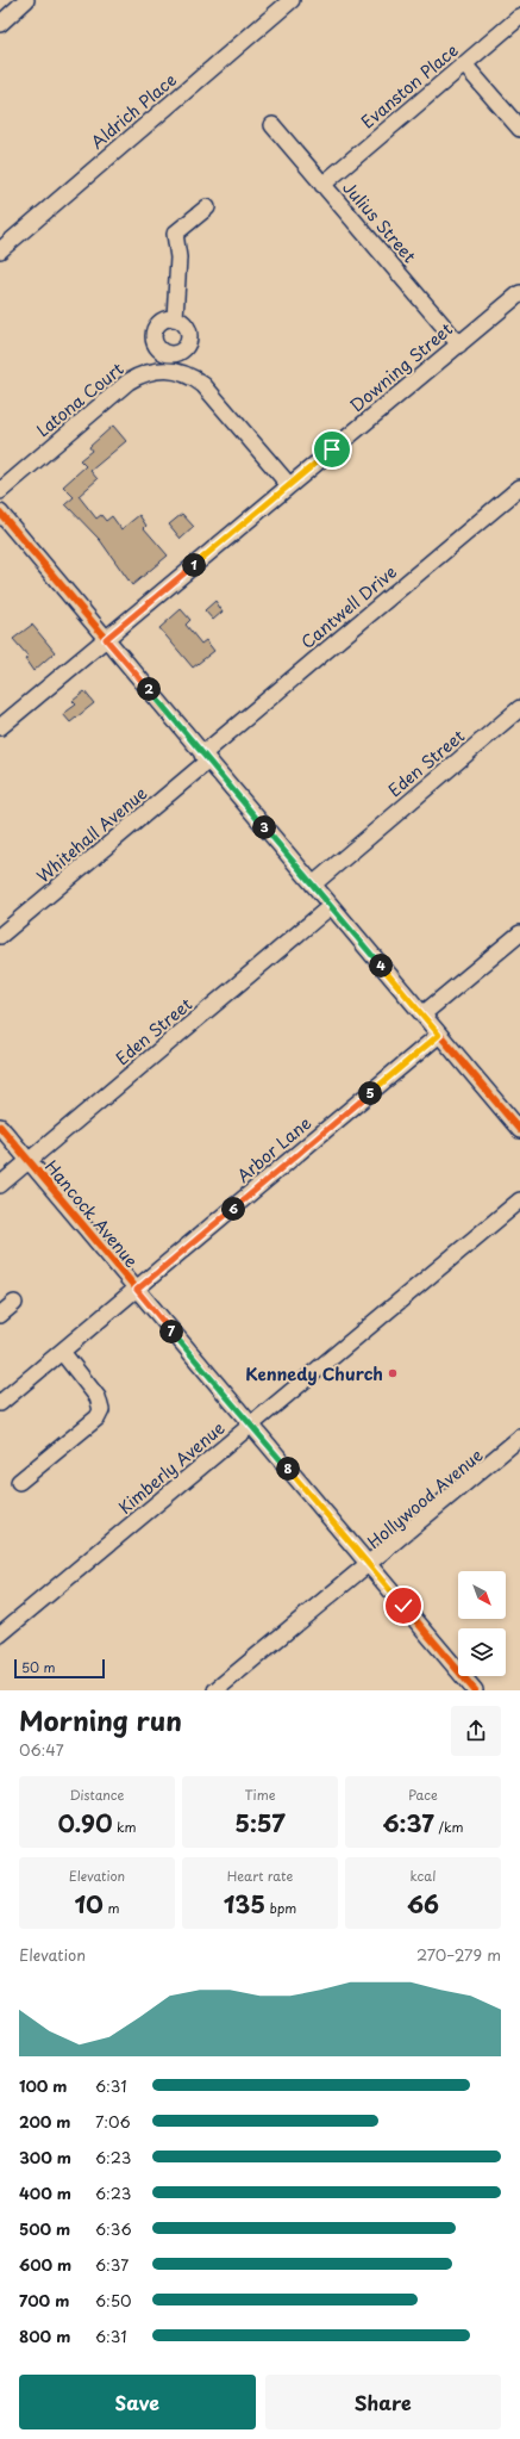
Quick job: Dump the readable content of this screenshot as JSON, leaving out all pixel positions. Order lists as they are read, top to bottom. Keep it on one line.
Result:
{"streets":{"street":["Evanston Place","Aldrich Place","Julius Street","Downing Street","Latona Court","Cantwell Drive","Eden Street","Whitehall Avenue","Arbor Lane","Hancock Avenue","Kimberly Avenue","Hollywood Avenue"]},"crossings":[["Evanston Place","Julius Street"],["Julius Street","Downing Street"],["Downing Street","Latona Court"],["Cantwell Drive","Whitehall Avenue"],["Eden Street","Hancock Avenue"],["Arbor Lane","Hancock Avenue"],["Hancock Avenue","Kimberly Avenue"],["Hancock Avenue","Hollywood Avenue"]],"places":["Kennedy Church"],"scale_bar":"50 m","north":"bottom right","page":{"pins":["1","2","3","4","5","6","7","8"],"scale":"50 m","heading":["Morning run","06:47"],"stats":[["Distance","0.90 km"],["Time","5:57"],["Pace","6:37 /km"],["Elevation","10 m"],["Heart rate","135 bpm"],["kcal","66"]],"chart":["Elevation","270–279 m"],"list":[{"name":"100 m","note":"6:31"},{"name":"200 m","note":"7:06"},{"name":"300 m","note":"6:23"},{"name":"400 m","note":"6:23"},{"name":"500 m","note":"6:36"},{"name":"600 m","note":"6:37"},{"name":"700 m","note":"6:50"},{"name":"800 m","note":"6:31"}],"buttons":["Save","Share"]}}
